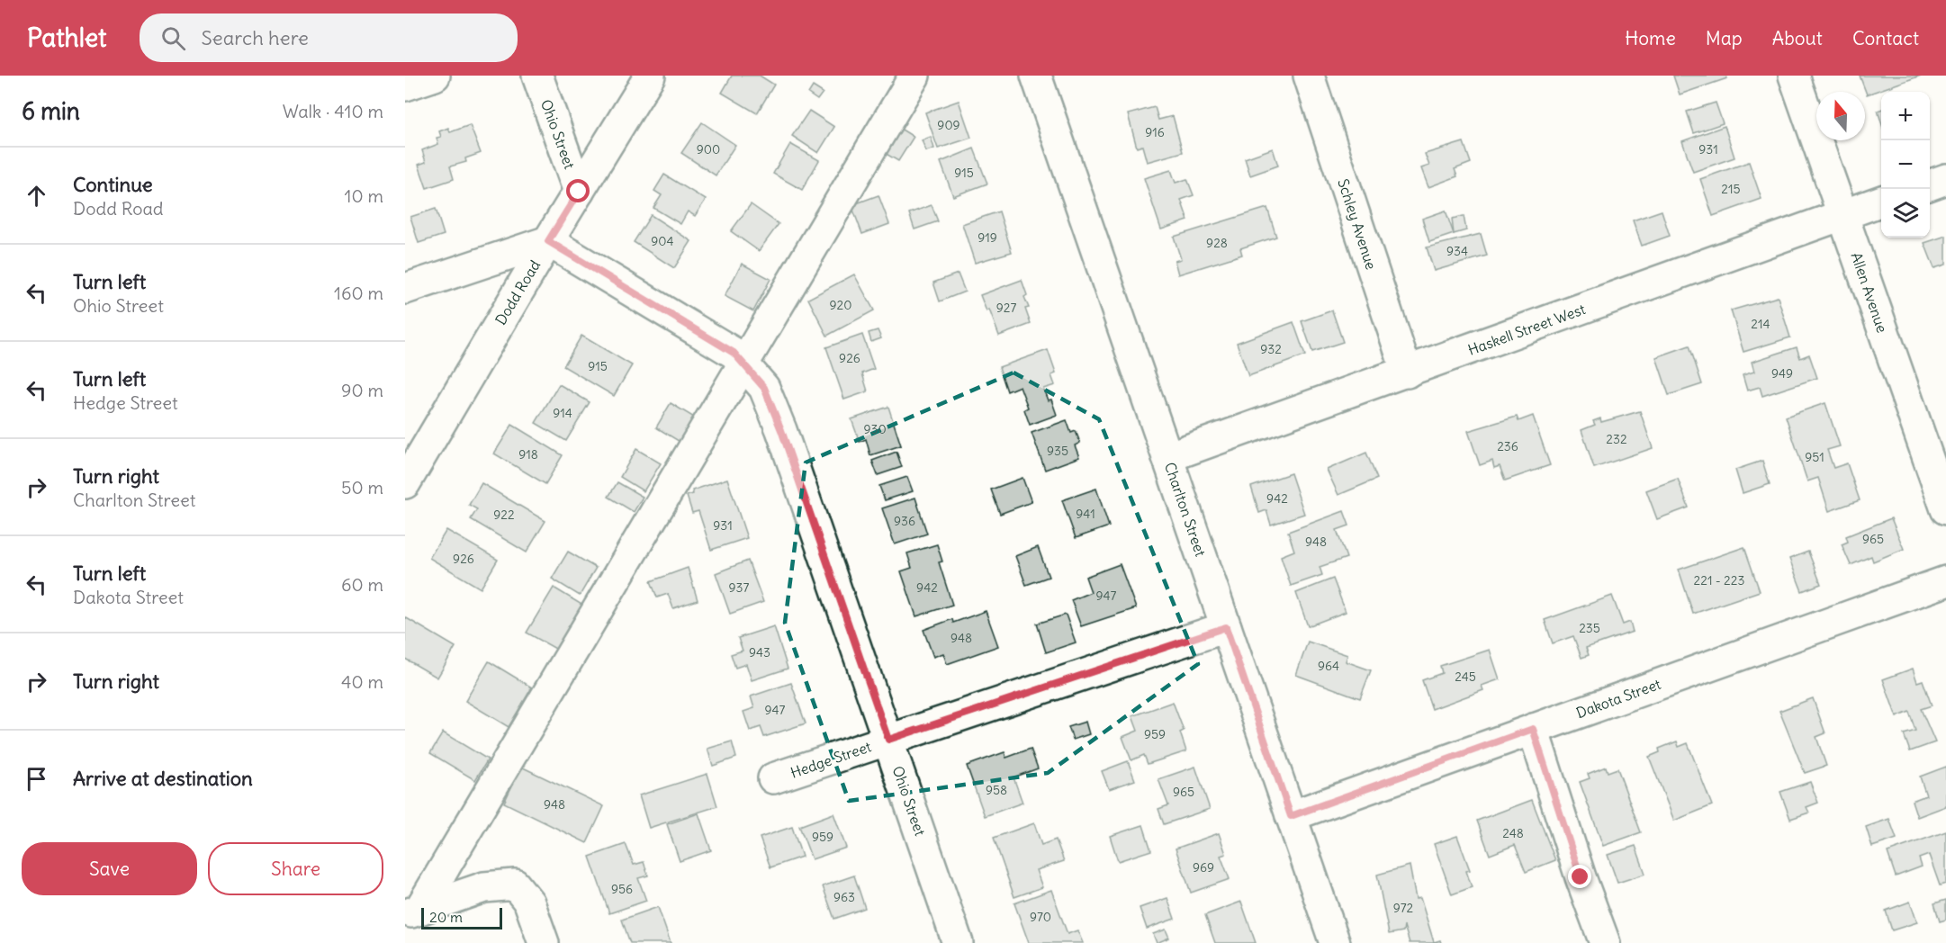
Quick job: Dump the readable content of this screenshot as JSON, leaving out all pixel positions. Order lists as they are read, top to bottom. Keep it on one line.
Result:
{"streets":{"street":["Ohio Street","Schley Avenue","Dodd Road","Allen Avenue","Haskell Street West","Charlton Street","Dakota Street","Hedge Street"]},"crossings":[["Ohio Street","Dodd Road"],["Ohio Street","Hedge Street"],["Schley Avenue","Haskell Street West"],["Allen Avenue","Haskell Street West"],["Haskell Street West","Charlton Street"],["Charlton Street","Dakota Street"],["Charlton Street","Hedge Street"]],"house_numbers":["909","916","900","931","915","215","919","904","928","934","920","927","214","932","926","915","949","914","930","232","236","935","918","951","942","941","922","936","931","965","948","926","221 - 223","937","942","947","235","948","943","964","245","947","959","958","965","948","248","959","969","956","963","972","970"],"scale_bar":"20 m","north":"top","page":{"header":"Pathlet","search":"Search here","nav":["Home","Map","About","Contact"],"heading":["6 min","Walk · 410 m"],"map_buttons":["+","−"],"list":[["Continue","Dodd Road","10 m"],["Turn left","Ohio Street","160 m"],["Turn left","Hedge Street","90 m"],["Turn right","Charlton Street","50 m"],["Turn left","Dakota Street","60 m"],["Turn right","40 m"],"Arrive at destination"],"buttons":["Save","Share"],"scale":"20 m"}}
